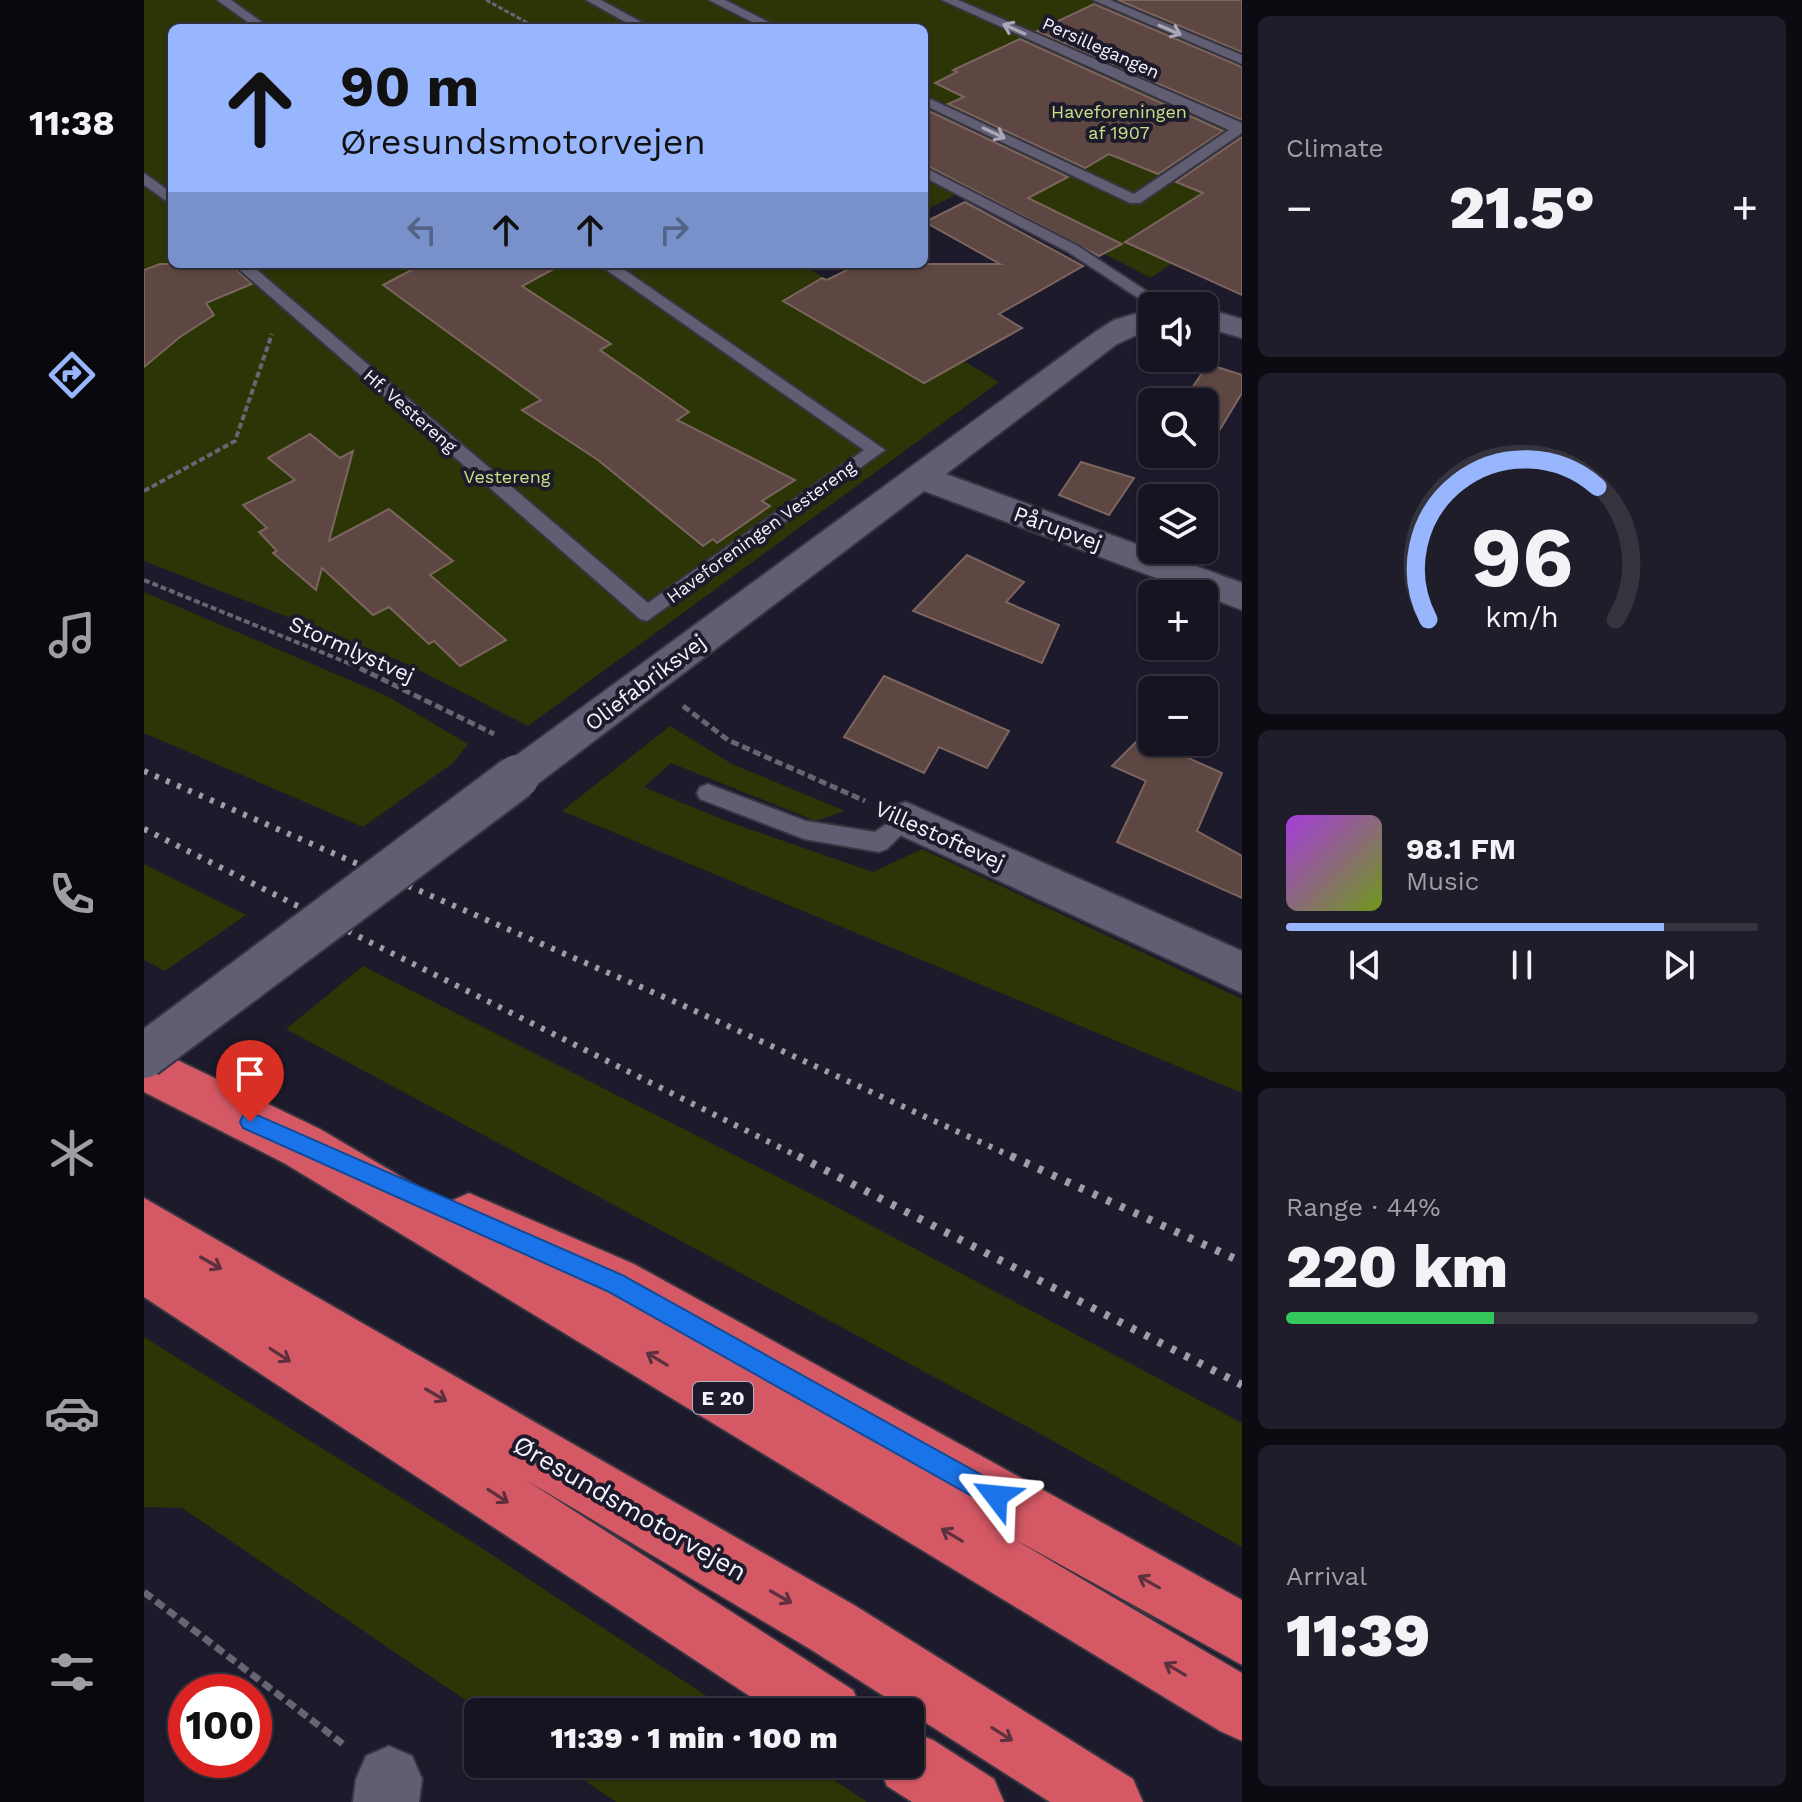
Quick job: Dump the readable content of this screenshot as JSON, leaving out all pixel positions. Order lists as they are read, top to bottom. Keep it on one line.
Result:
{"streets":{"highway":["E 20","Øresundsmotorvejen"],"street":["Pårupvej","Oliefabriksvej","Villestoftevej"],"lane":["Persillegangen","Hf. Vestereng","Haveforeningen Vestereng"],"path":["Stormlystvej"]},"crossings":[["Hf. Vestereng","Haveforeningen Vestereng"],["Pårupvej","Oliefabriksvej"],["Stormlystvej","Oliefabriksvej"],["Oliefabriksvej","Villestoftevej"]],"parks":["Haveforeningen af 1907","Vestereng"],"page":{"tabs":"11:38","tile":["Climate",["Range · 44%","220 km"],["Arrival","11:39"]],"turn":["90 m","Øresundsmotorvejen"],"heat":["−","21.5°","+"],"map_buttons":["+","−"],"song":["98.1 FM","Music"],"limit":"100","trip":"11:39 · 1 min · 100 m","gauge":["96","km/h"]}}
